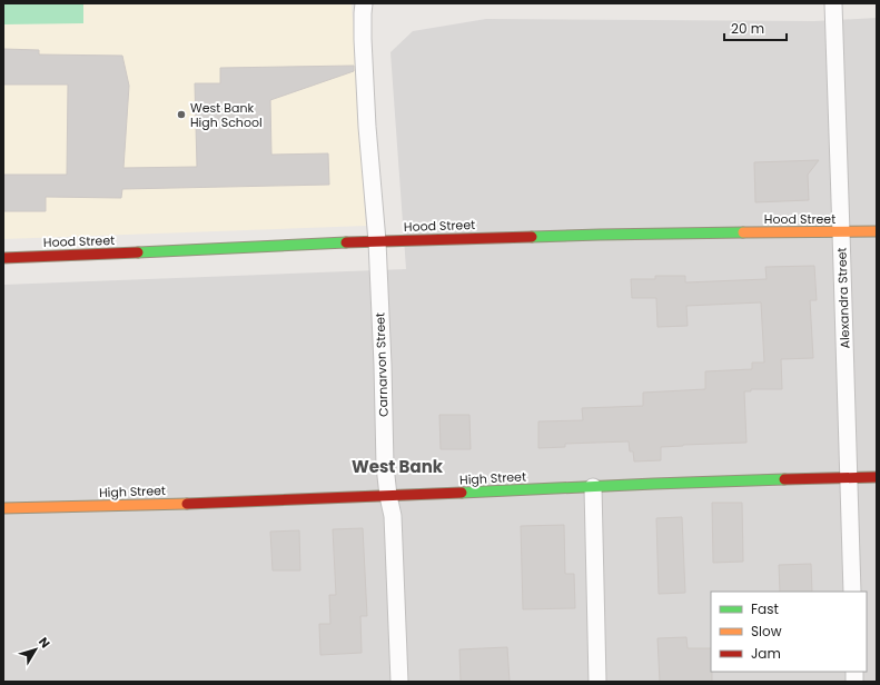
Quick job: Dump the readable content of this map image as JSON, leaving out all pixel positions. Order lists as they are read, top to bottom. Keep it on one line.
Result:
{"streets":{"street":["Hood Street","Alexandra Street","Carnarvon Street","High Street"]},"crossings":[["Hood Street","Alexandra Street"],["Hood Street","Carnarvon Street"],["Alexandra Street","High Street"],["Carnarvon Street","High Street"]],"districts":["West Bank"],"places":["West Bank High School"],"legend":["Fast","Slow","Jam"],"scale_bar":"20 m","north":"top right"}
